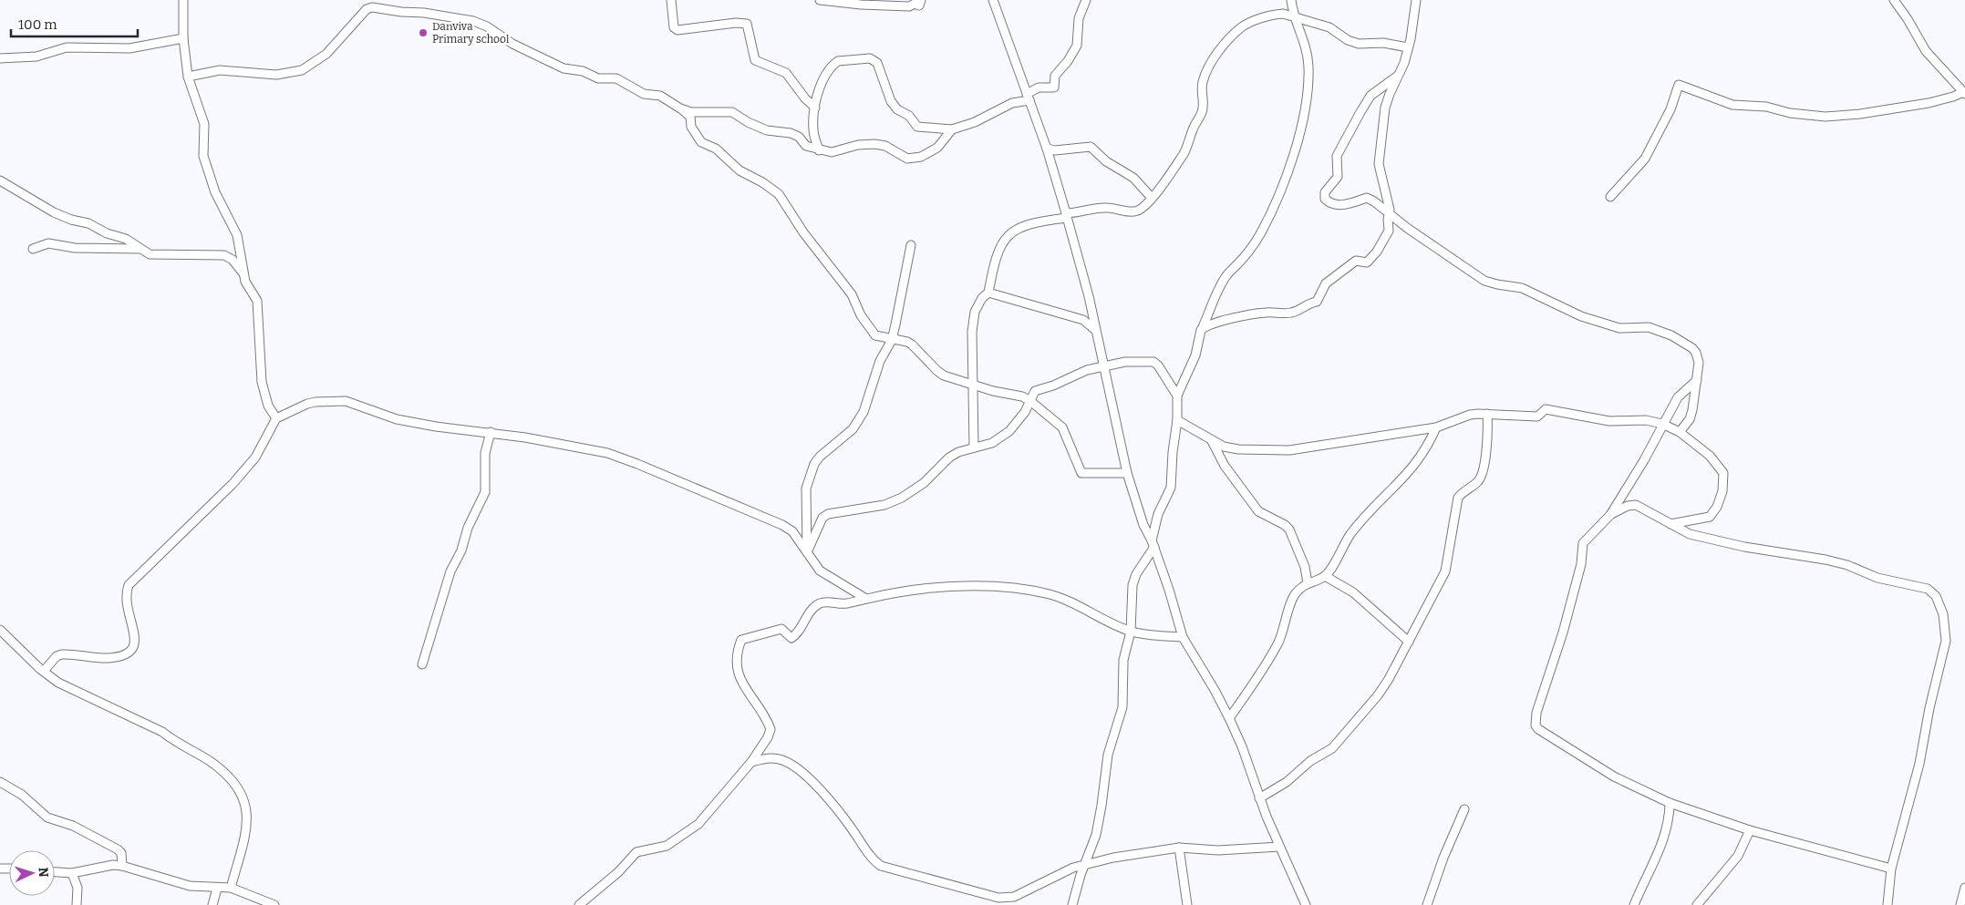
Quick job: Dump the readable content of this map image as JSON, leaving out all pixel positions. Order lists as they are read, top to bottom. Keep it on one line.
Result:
{"places":["Danviva Primary school"],"scale_bar":"100 m","north":"right"}
